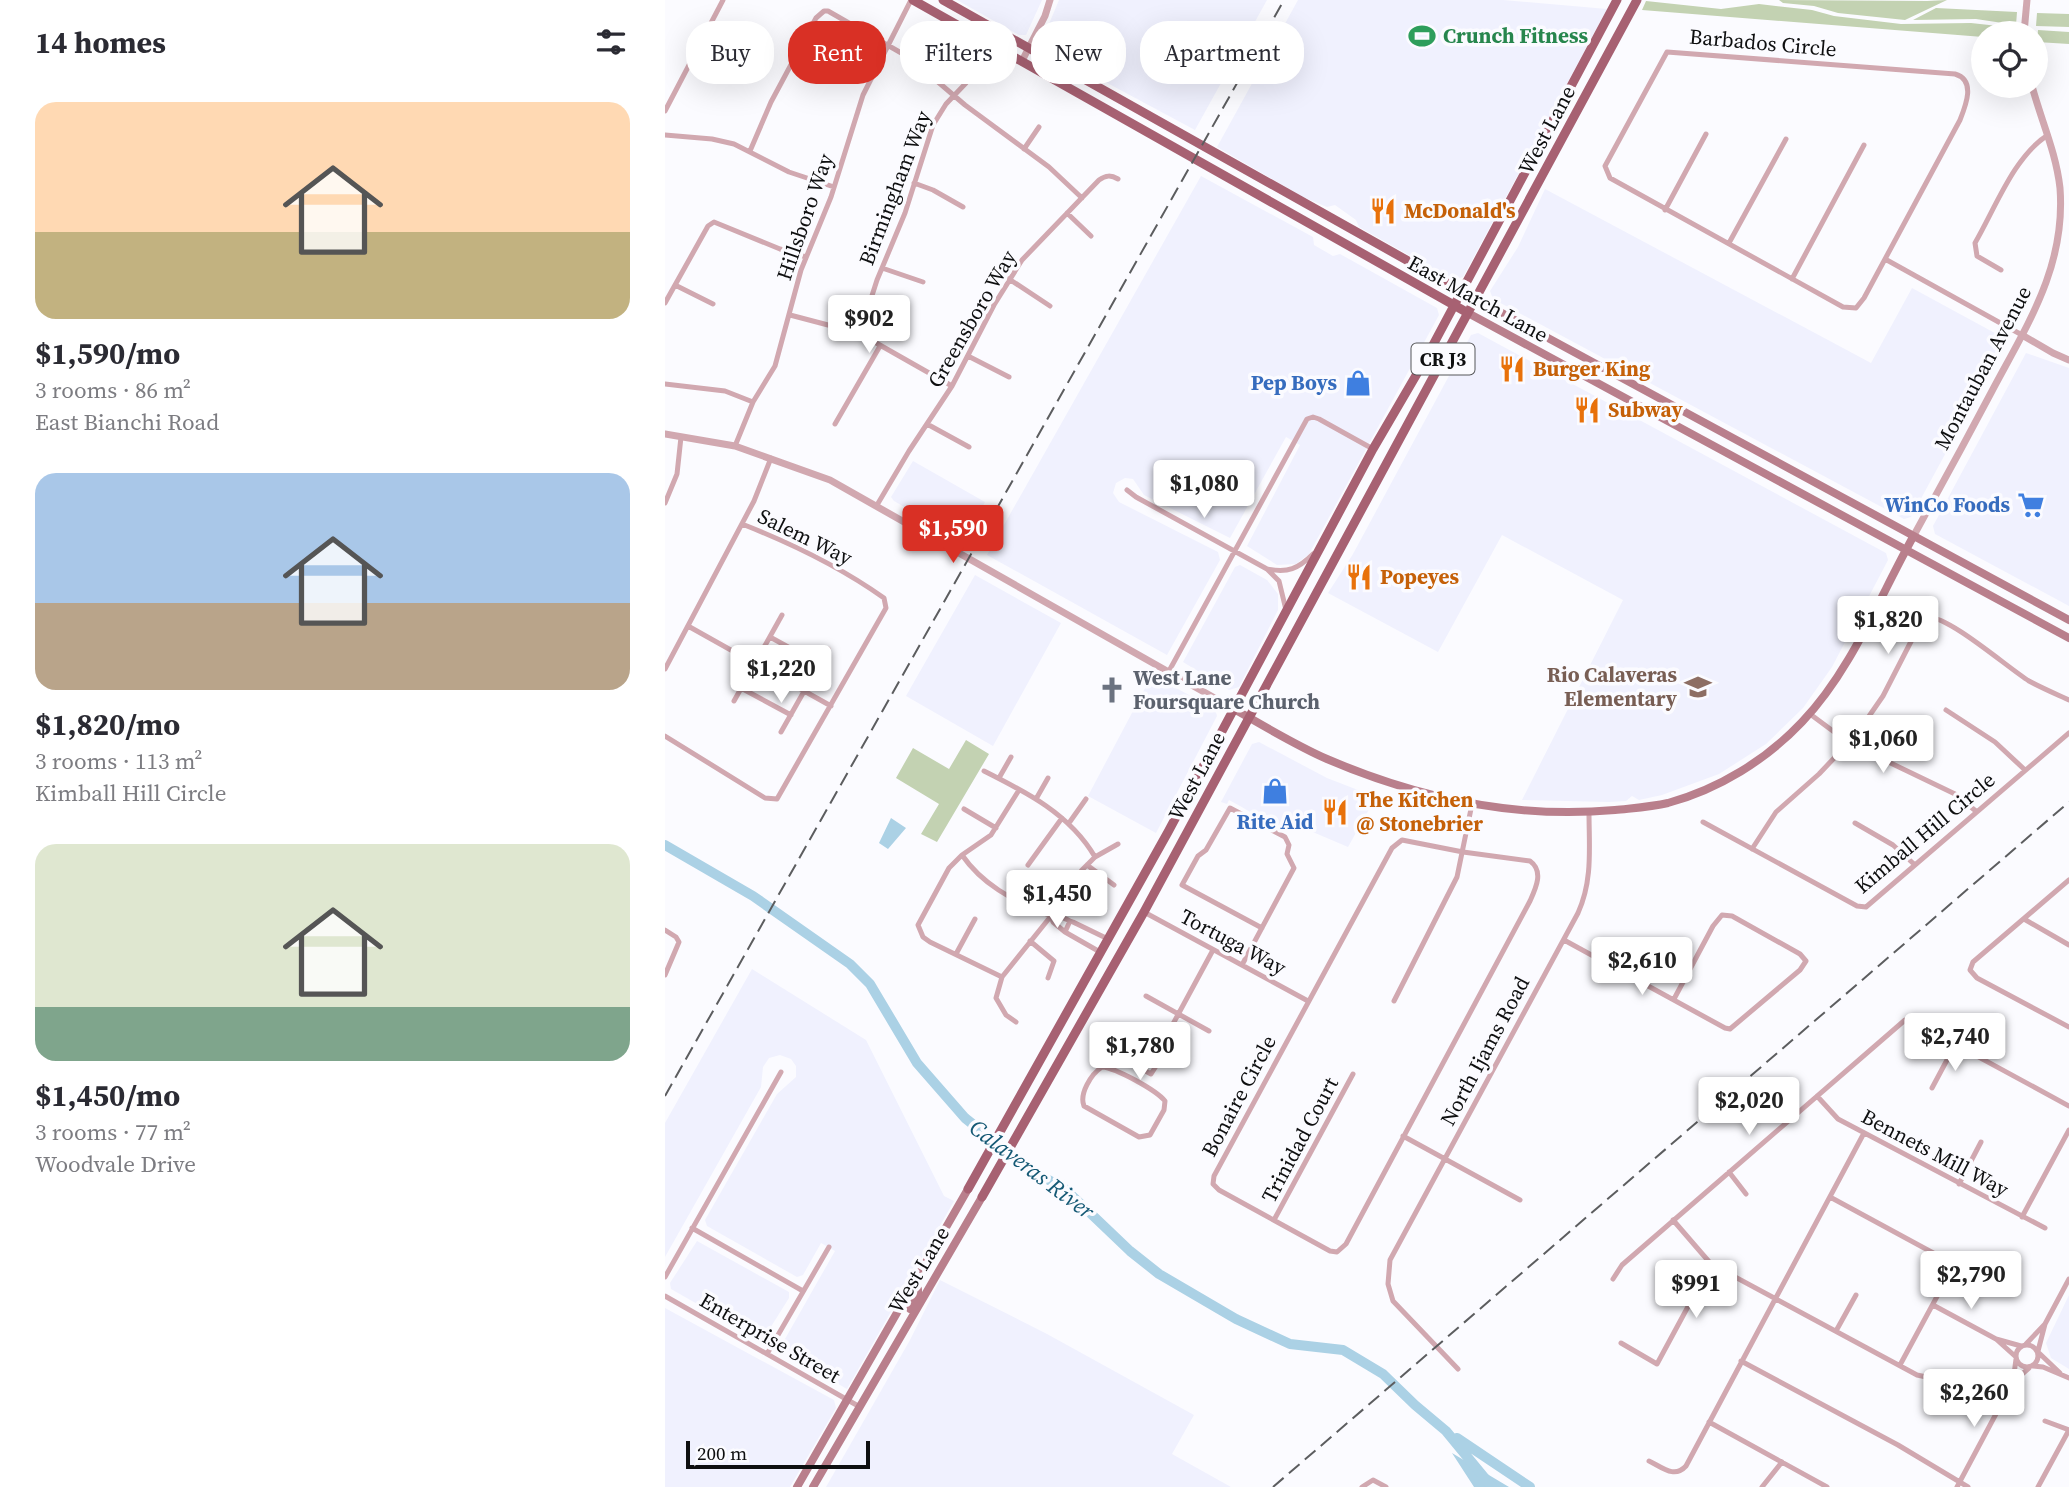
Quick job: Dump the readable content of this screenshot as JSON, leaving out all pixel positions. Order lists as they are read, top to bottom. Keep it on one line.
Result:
{"streets":{"main road":["West Lane","East March Lane","CR J3"],"street":["Barbados Circle","Birmingham Way","Hillsboro Way","Greensboro Way","Montauban Avenue","Salem Way","Kimball Hill Circle","Tortuga Way","North Ijams Road","Bonaire Circle","Trinidad Court","Bennets Mill Way","Enterprise Street"]},"crossings":[["West Lane","East March Lane"],["West Lane","Tortuga Way"],["West Lane","Enterprise Street"],["Hillsboro Way","East March Lane"],["East March Lane","Montauban Avenue"],["Tortuga Way","Bonaire Circle"],["Bonaire Circle","Trinidad Court"]],"water":["Calaveras River"],"places":{"sports":["Crunch Fitness"],"restaurant":["McDonald's","Burger King","Subway","Popeyes","The Kitchen @ Stonebrier"],"shop":["Pep Boys","Rite Aid"],"supermarket":["WinCo Foods"],"school or university":["Rio Calaveras Elementary"],"church":["West Lane Foursquare Church"]},"scale_bar":"200 m","page":{"heading":"14 homes","chip":["Buy","Rent","Filters","New","Apartment"],"list":[{"name":"$1,590/mo","note":"3 rooms · 86 m² · East Bianchi Road"},{"name":"$1,820/mo","note":"3 rooms · 113 m² · Kimball Hill Circle"},{"name":"$1,450/mo","note":"3 rooms · 77 m² · Woodvale Drive"}],"price":["$902","$1,080","$1,590","$1,820","$1,220","$1,060","$1,450","$2,610","$2,740","$1,780","$2,020","$2,790","$991","$2,260"],"scale":"200 m"}}
